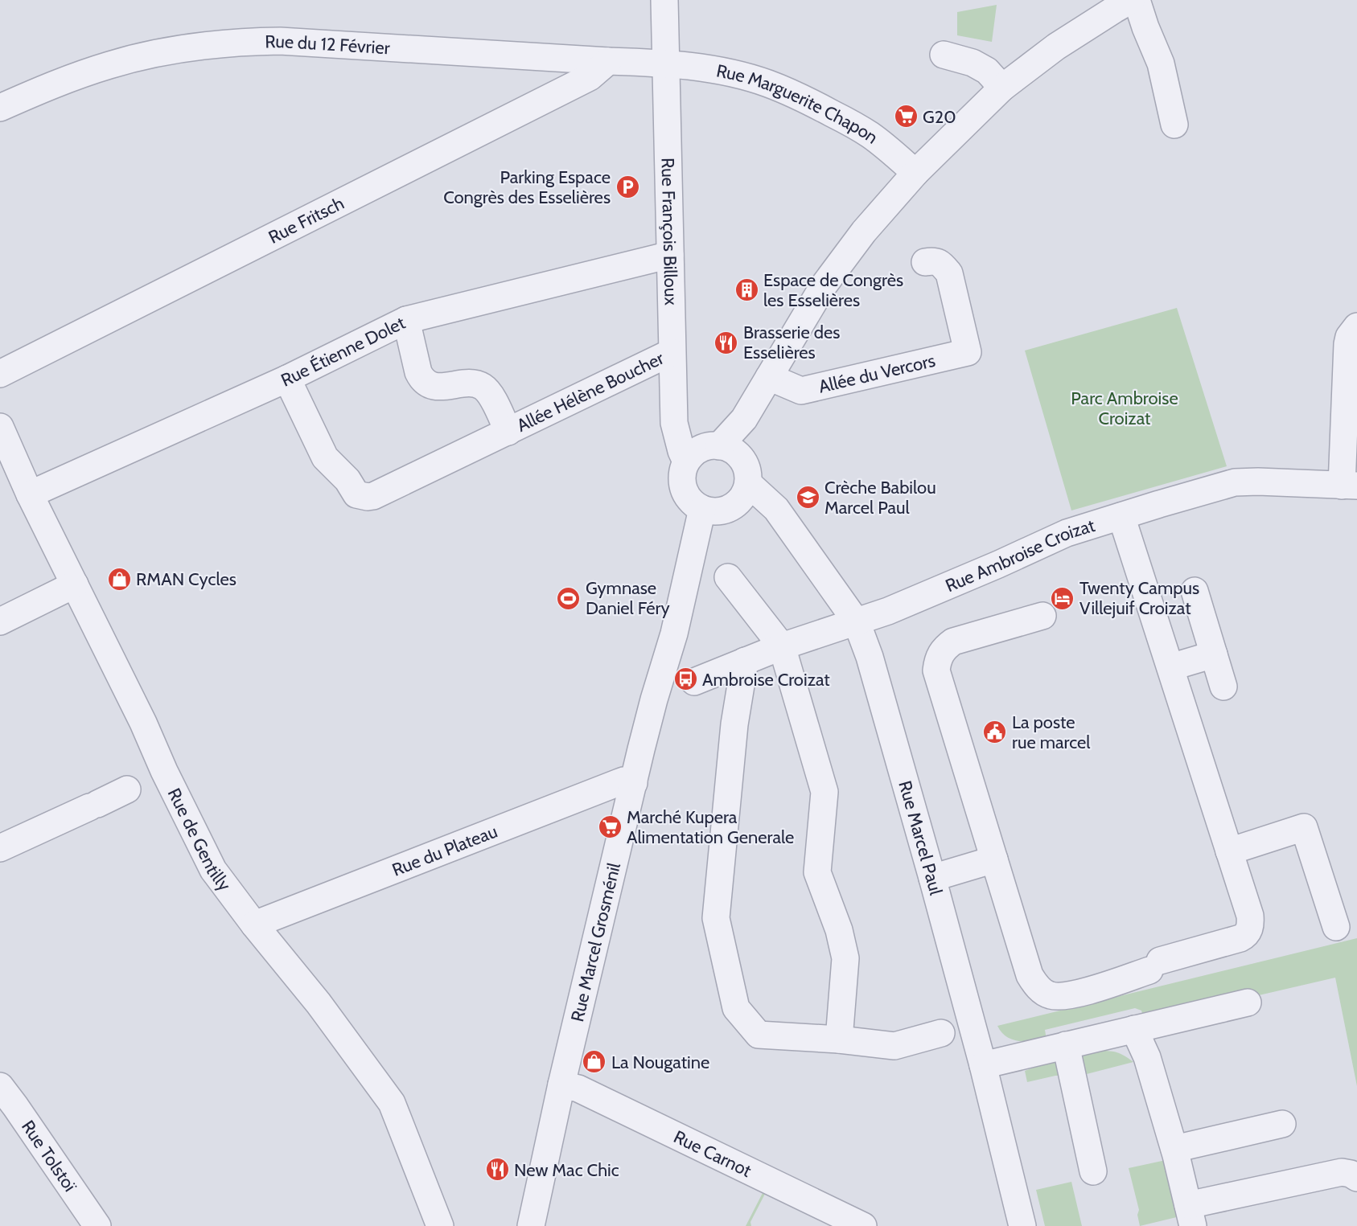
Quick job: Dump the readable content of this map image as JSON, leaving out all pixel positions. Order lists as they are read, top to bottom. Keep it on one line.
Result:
{"streets":{"street":["Rue du 12 Février","Rue Marguerite Chapon","Rue Fritsch","Rue François Billoux","Rue Étienne Dolet","Allée du Vercors","Allée Hélène Boucher","Rue Ambroise Croizat","Rue Marcel Paul","Rue de Gentilly","Rue du Plateau","Rue Marcel Grosménil","Rue Carnot","Rue Tolstoï"]},"crossings":[["Rue du 12 Février","Rue Marguerite Chapon"],["Rue du 12 Février","Rue Fritsch"],["Rue du 12 Février","Rue François Billoux"],["Rue Marguerite Chapon","Rue François Billoux"],["Rue François Billoux","Rue Étienne Dolet"],["Rue François Billoux","Allée Hélène Boucher"],["Rue François Billoux","Rue Marcel Paul"],["Rue François Billoux","Rue Marcel Grosménil"],["Rue Étienne Dolet","Allée Hélène Boucher"],["Rue Étienne Dolet","Rue de Gentilly"],["Rue Ambroise Croizat","Rue Marcel Paul"],["Rue Marcel Paul","Rue Marcel Grosménil"],["Rue de Gentilly","Rue du Plateau"],["Rue du Plateau","Rue Marcel Grosménil"],["Rue Marcel Grosménil","Rue Carnot"]],"parks":["Parc Ambroise Croizat"],"places":{"supermarket":["G20","Marché Kupera Alimentation Generale"],"parking":["Parking Espace Congrès des Esselières"],"building":["Espace de Congrès les Esselières"],"restaurant":["Brasserie des Esselières","New Mac Chic"],"school or university":["Crèche Babilou Marcel Paul"],"shop":["RMAN Cycles","La Nougatine"],"sports":["Gymnase Daniel Féry"],"hotel":["Twenty Campus Villejuif Croizat"],"bus stop":["Ambroise Croizat"],"public building":["La poste rue marcel"]}}
